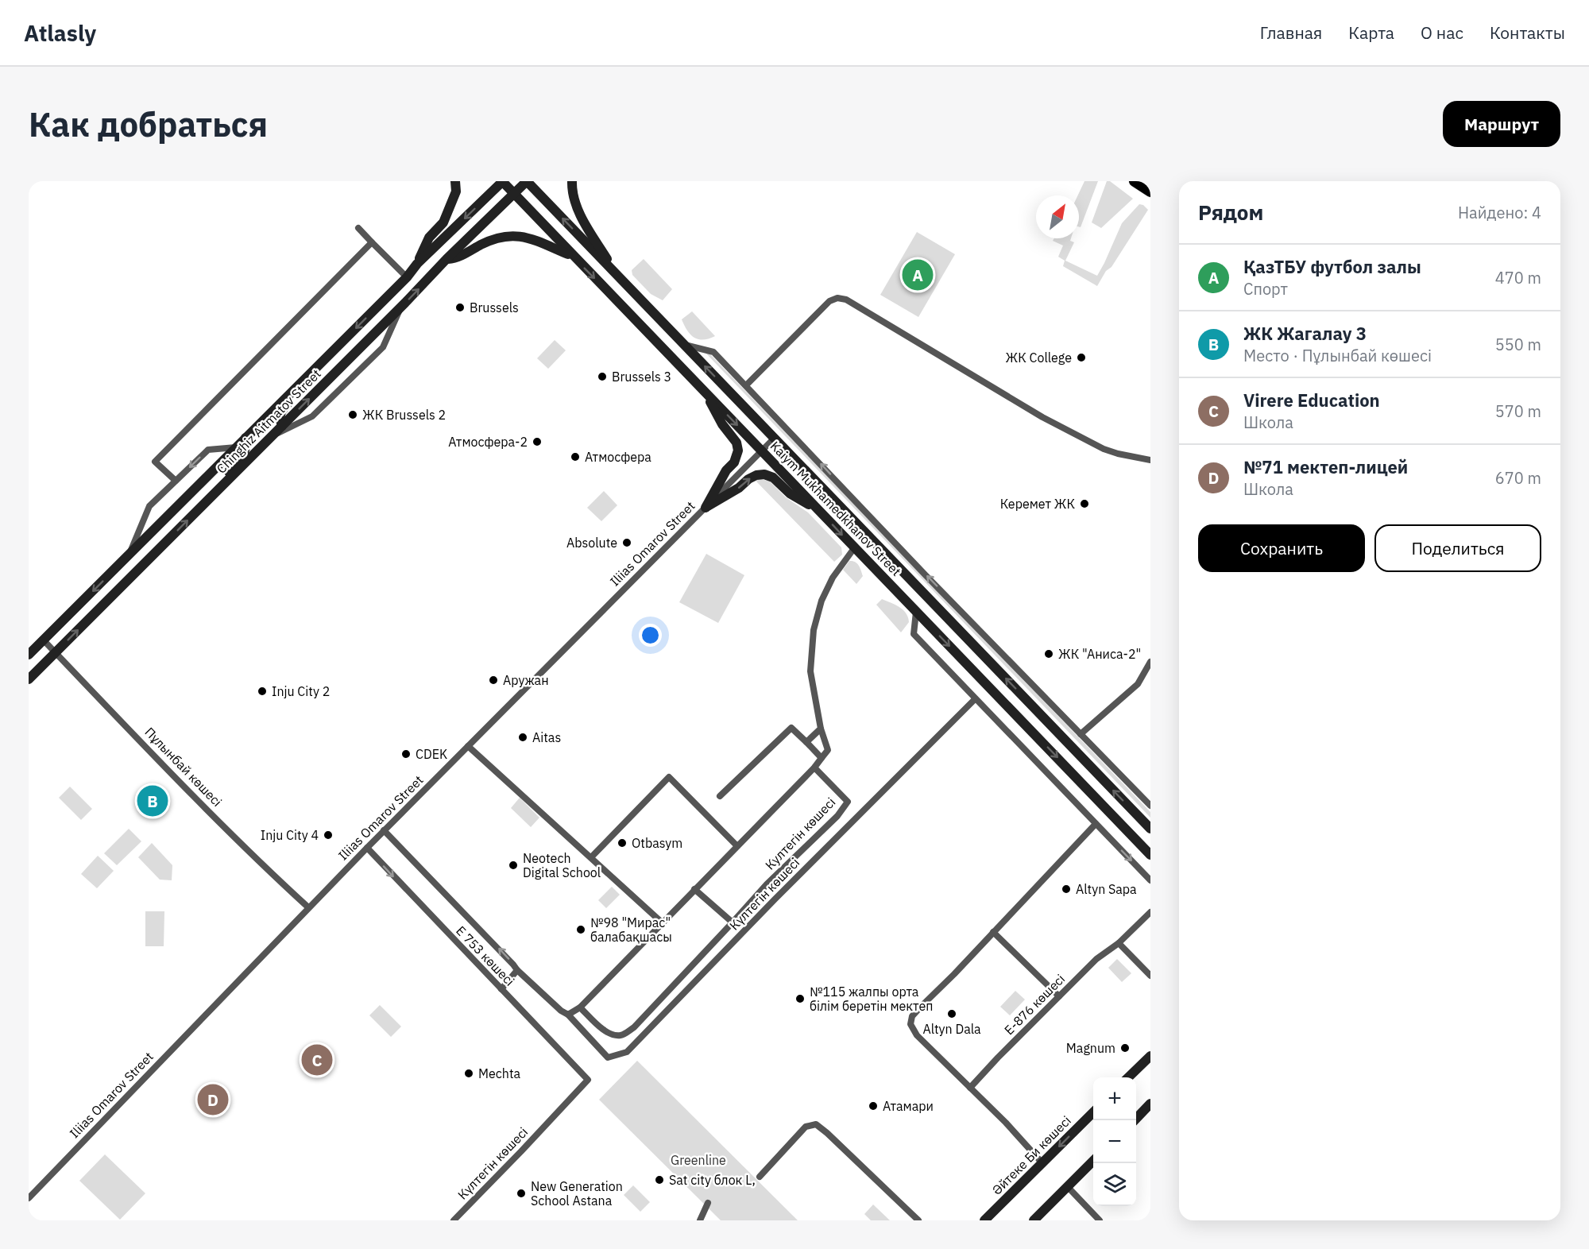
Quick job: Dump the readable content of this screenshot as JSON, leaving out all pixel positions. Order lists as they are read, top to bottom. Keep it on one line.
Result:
{"streets":{"main road":["Chinghiz Aitmatov Street","Kaiym Mukhamedkhanov Street","Әйтеке Би көшесі"],"street":["Iliias Omarov Street","Пұлынбай көшесі","Култегін көшесі","Күлтегін көшесі","Е 753 көшесі","Е-876 көшесі"]},"crossings":[["Chinghiz Aitmatov Street","Kaiym Mukhamedkhanov Street"],["Chinghiz Aitmatov Street","Пұлынбай көшесі"],["Kaiym Mukhamedkhanov Street","Iliias Omarov Street"],["Iliias Omarov Street","Пұлынбай көшесі"],["Iliias Omarov Street","Е 753 көшесі"],["Күлтегін көшесі","Е 753 көшесі"]],"parks":["Greenline"],"places":["Brussels","ЖК College","Brussels 3","ЖК Brussels 2","Атмосфера-2","Атмосфера","Керемет ЖК","Absolute","ЖК \"Аниса-2\"","Аружан","Inju City 2","Aitas","CDEK","Inju City 4","Otbasym","Neotech Digital School","Altyn Sapa","№98 \"Мирас\" балабақшасы","№115 жалпы орта білім беретін мектеп","Altyn Dala","Magnum","Mechta","Атамари","Sat city блок L,","New Generation School Astana"],"north":"top right","page":{"header":"Atlasly","nav":["Главная","Карта","О нас","Контакты"],"buttons":["Маршрут",["Сохранить","Поделиться"]],"title":"Как добраться","heading":["Рядом","Найдено: 4"],"list":[{"mark":"A","name":"ҚазТБУ футбол залы","note":"Спорт","value":"470 m"},{"mark":"B","name":"ЖК Жагалау 3","note":"Место · Пұлынбай көшесі","value":"550 m"},{"mark":"C","name":"Virere Education","note":"Школа","value":"570 m"},{"mark":"D","name":"№71 мектеп-лицей","note":"Школа","value":"670 m"}],"pins":["A","B","C","D"],"map_buttons":["+","−"]}}
